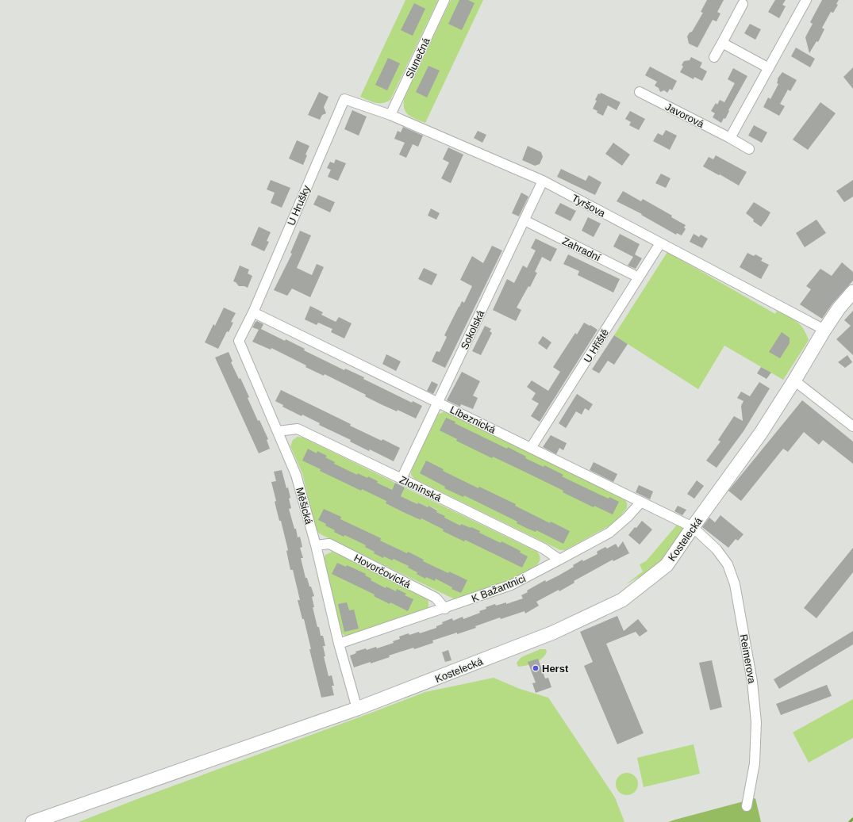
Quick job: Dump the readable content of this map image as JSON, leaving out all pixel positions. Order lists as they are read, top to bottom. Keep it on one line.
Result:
{"streets":{"main road":["Kostelecká"],"street":["Slunečná","Javorová","U Hrušky","Tyršova","Zahradní","Sokolská","U Hřiště","Líbeznická","Zlonínská","Měšická","Hovorčovická","K Bažantnici","Reimerova"]},"crossings":[["Slunečná","Tyršova"],["U Hrušky","Tyršova"],["U Hrušky","Líbeznická"],["U Hrušky","Měšická"],["Tyršova","Sokolská"],["Tyršova","U Hřiště"],["Tyršova","Kostelecká"],["Zahradní","Sokolská"],["Zahradní","U Hřiště"],["Sokolská","Líbeznická"],["Sokolská","Zlonínská"],["U Hřiště","Líbeznická"],["Líbeznická","Měšická"],["Líbeznická","Kostelecká"],["Líbeznická","K Bažantnici"],["Líbeznická","Reimerova"],["Zlonínská","Měšická"],["Zlonínská","K Bažantnici"],["Měšická","Kostelecká"],["Měšická","Hovorčovická"],["Měšická","K Bažantnici"],["Kostelecká","Reimerova"],["Hovorčovická","K Bažantnici"]],"places":["Herst"]}
